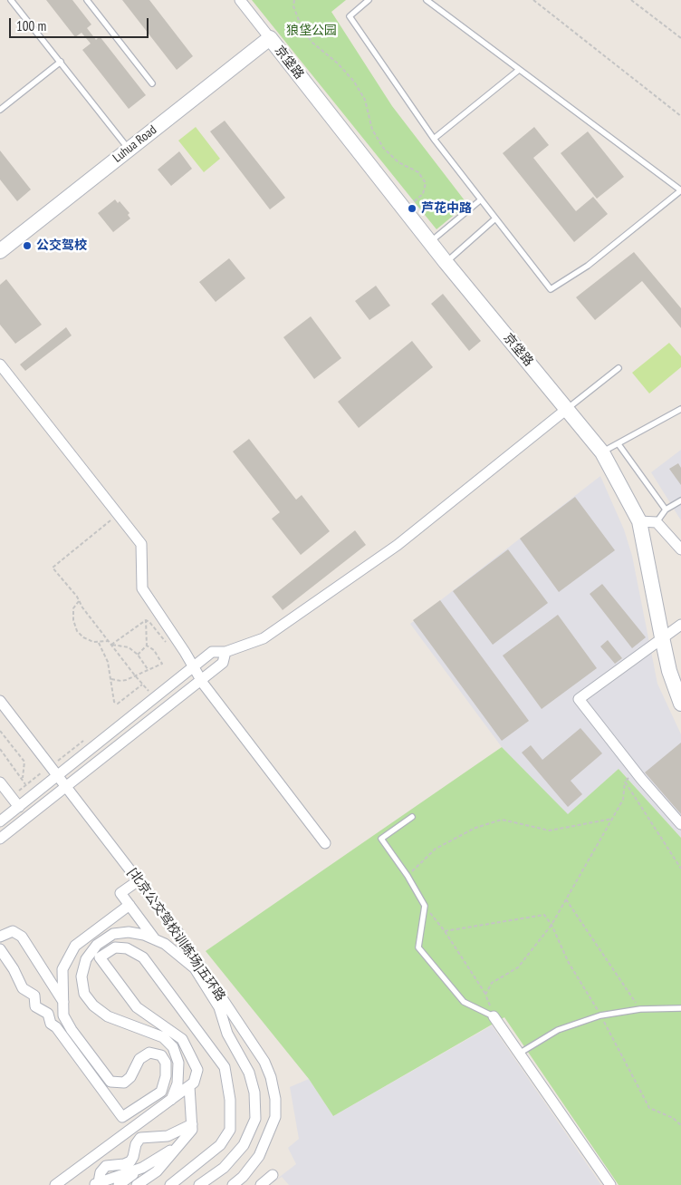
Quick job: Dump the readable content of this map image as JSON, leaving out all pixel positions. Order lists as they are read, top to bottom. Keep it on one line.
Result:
{"streets":{"street":["京垡路","Luhua Road","[北京公交驾校训练场]五环路"]},"crossings":[["京垡路","Luhua Road"]],"parks":["狼垡公园"],"places":["芦花中路","公交驾校"],"scale_bar":"100 m"}
